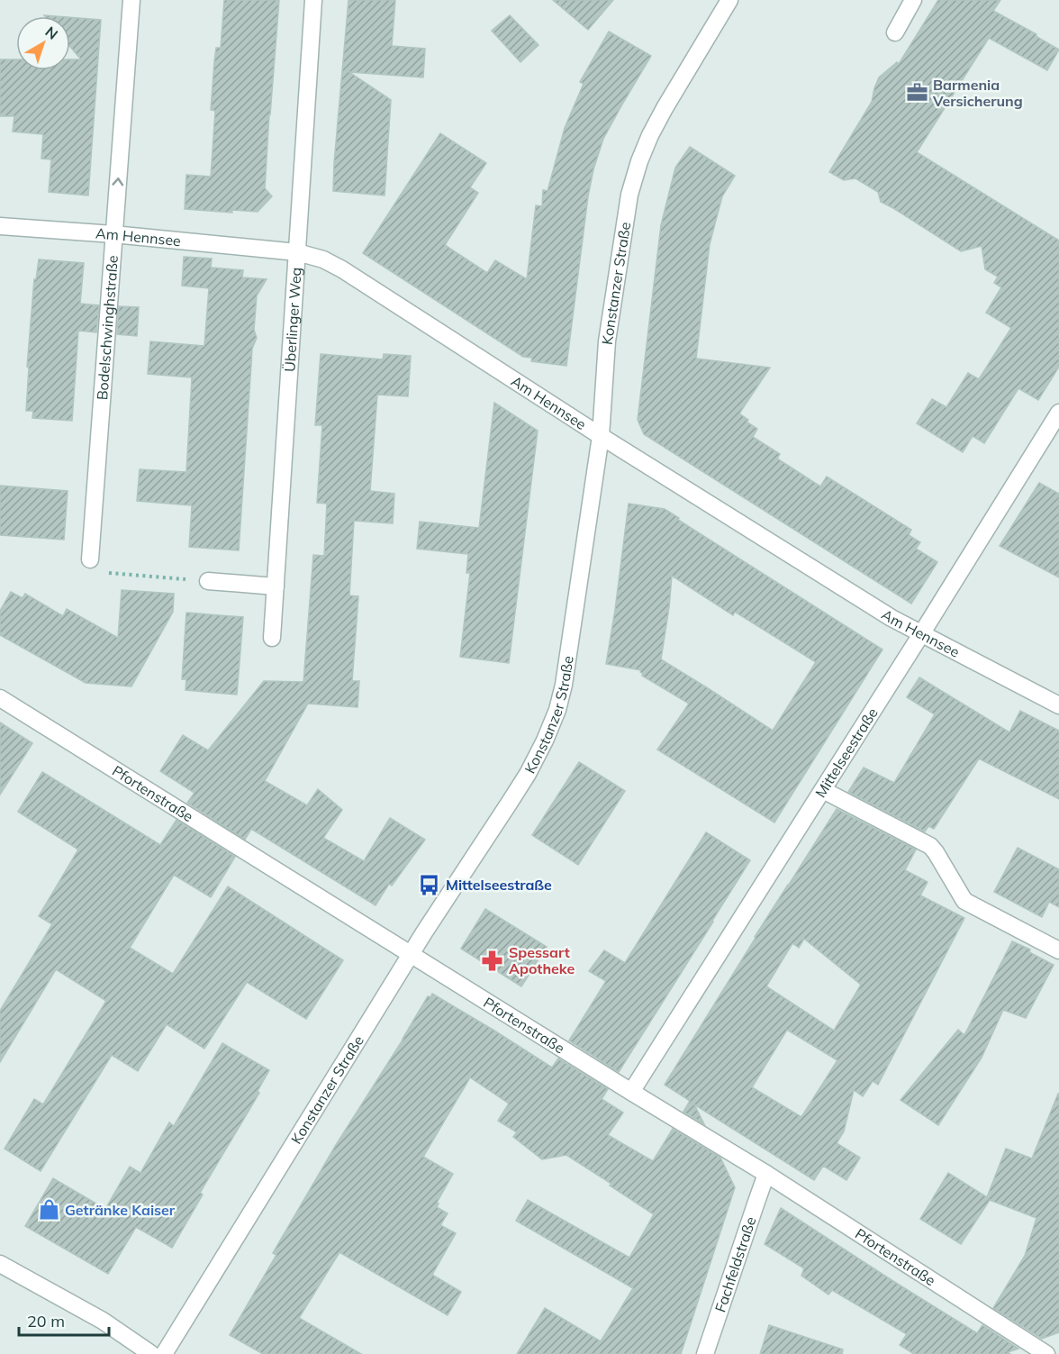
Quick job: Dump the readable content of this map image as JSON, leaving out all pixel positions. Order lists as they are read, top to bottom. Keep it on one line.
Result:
{"streets":{"street":["Am Hennsee","Konstanzer Straße","Überlinger Weg","Bodelschwinghstraße","Mittelseestraße","Pfortenstraße","Fachfeldstraße"]},"crossings":[["Am Hennsee","Konstanzer Straße"],["Am Hennsee","Überlinger Weg"],["Am Hennsee","Bodelschwinghstraße"],["Am Hennsee","Mittelseestraße"],["Konstanzer Straße","Pfortenstraße"],["Mittelseestraße","Pfortenstraße"],["Pfortenstraße","Fachfeldstraße"]],"one_way":["Bodelschwinghstraße"],"places":{"office":["Barmenia Versicherung"],"bus stop":["Mittelseestraße"],"pharmacy":["Spessart Apotheke"],"shop":["Getränke Kaiser"]},"scale_bar":"20 m","north":"top right"}
